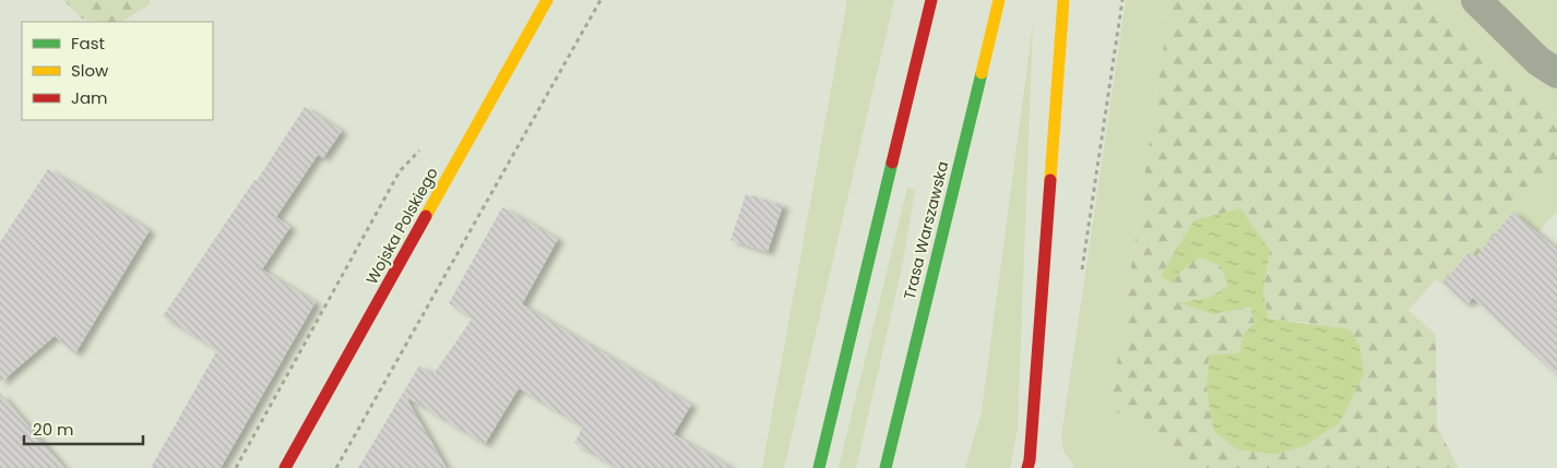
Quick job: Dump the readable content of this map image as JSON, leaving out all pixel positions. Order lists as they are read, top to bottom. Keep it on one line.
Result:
{"streets":{"main road":["Wojska Polskiego","Trasa Warszawska"]},"legend":["Fast","Slow","Jam"],"scale_bar":"20 m"}
